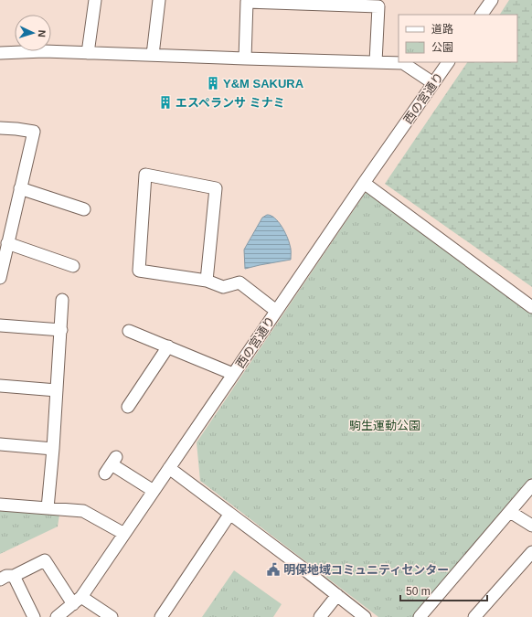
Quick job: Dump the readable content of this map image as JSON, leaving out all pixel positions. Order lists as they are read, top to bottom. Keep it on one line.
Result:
{"streets":{"street":["西の宮通り"]},"parks":["駒生運動公園"],"places":{"building":["Y&M SAKURA","エスペランサ ミナミ"],"public building":["明保地域コミュニティセンター"]},"legend":["道路","公園"],"scale_bar":"50 m","north":"right"}
